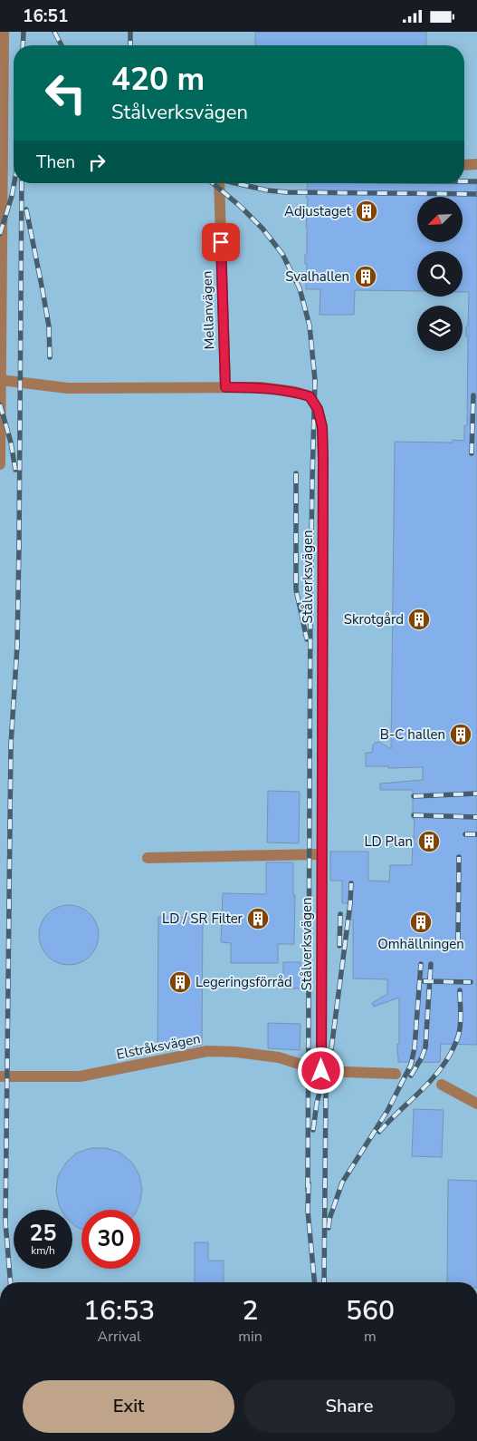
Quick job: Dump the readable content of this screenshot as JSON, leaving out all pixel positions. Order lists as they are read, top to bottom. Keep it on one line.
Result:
{"streets":{"street":["Mellanvägen","Stålverksvägen","Elstråksvägen"]},"crossings":[["Mellanvägen","Stålverksvägen"],["Stålverksvägen","Elstråksvägen"]],"places":{"building":["Adjustaget","Svalhallen","Skrotgård","B-C hallen","LD Plan","LD / SR Filter","Omhällningen","Legeringsförråd"]},"north":"bottom left","page":{"status":"16:51","turn":["420 m","Stålverksvägen"],"then":"Then","speed":"25 km/h","limit":"30","eta":["16:53","Arrival","2","min","560","m"],"buttons":["Exit","Share"]}}
